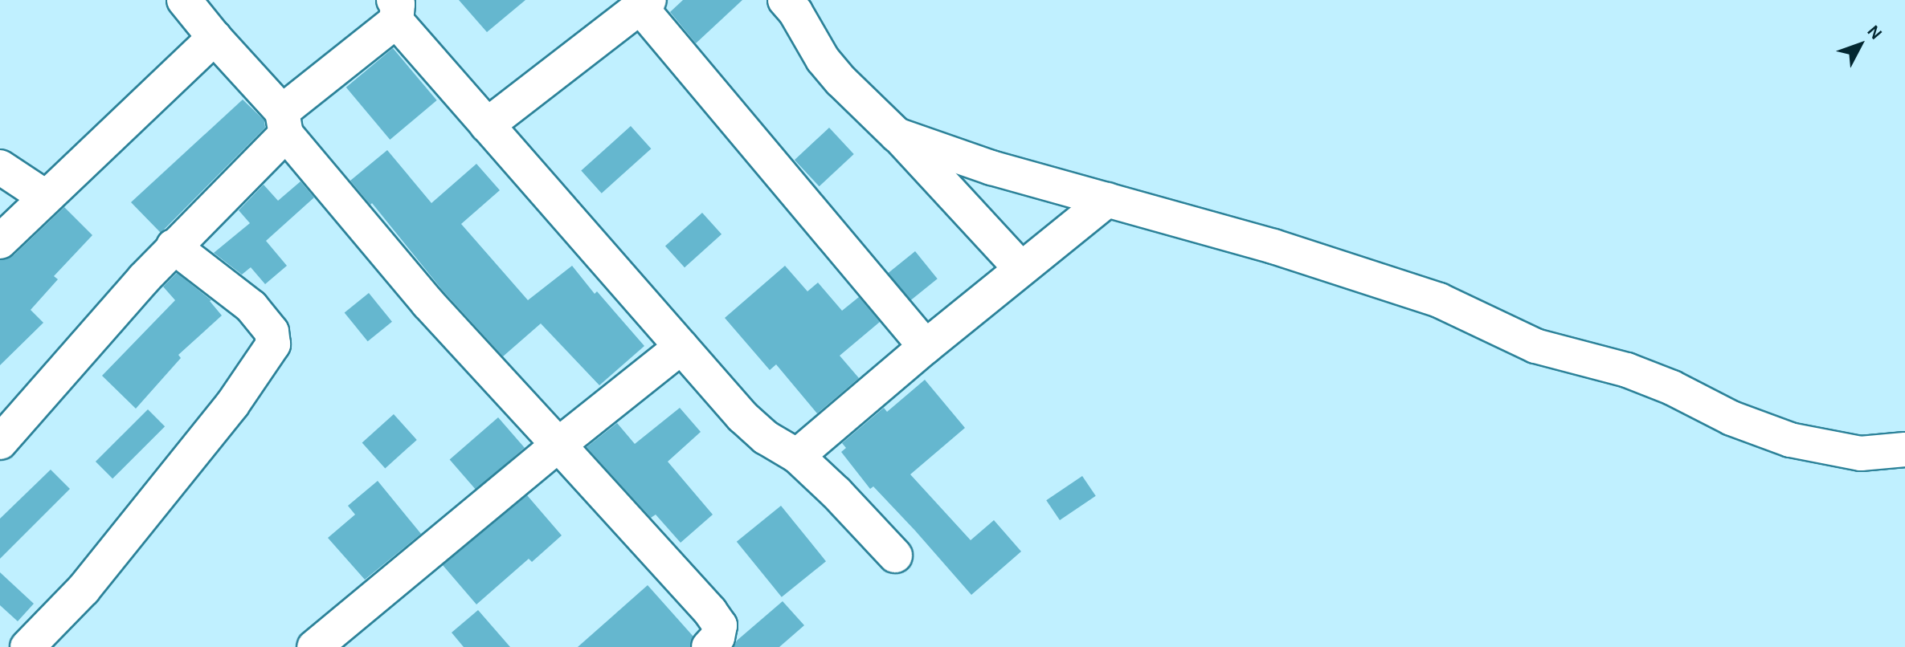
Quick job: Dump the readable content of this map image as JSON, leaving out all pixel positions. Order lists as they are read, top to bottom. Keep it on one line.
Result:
{"north":"top right"}
